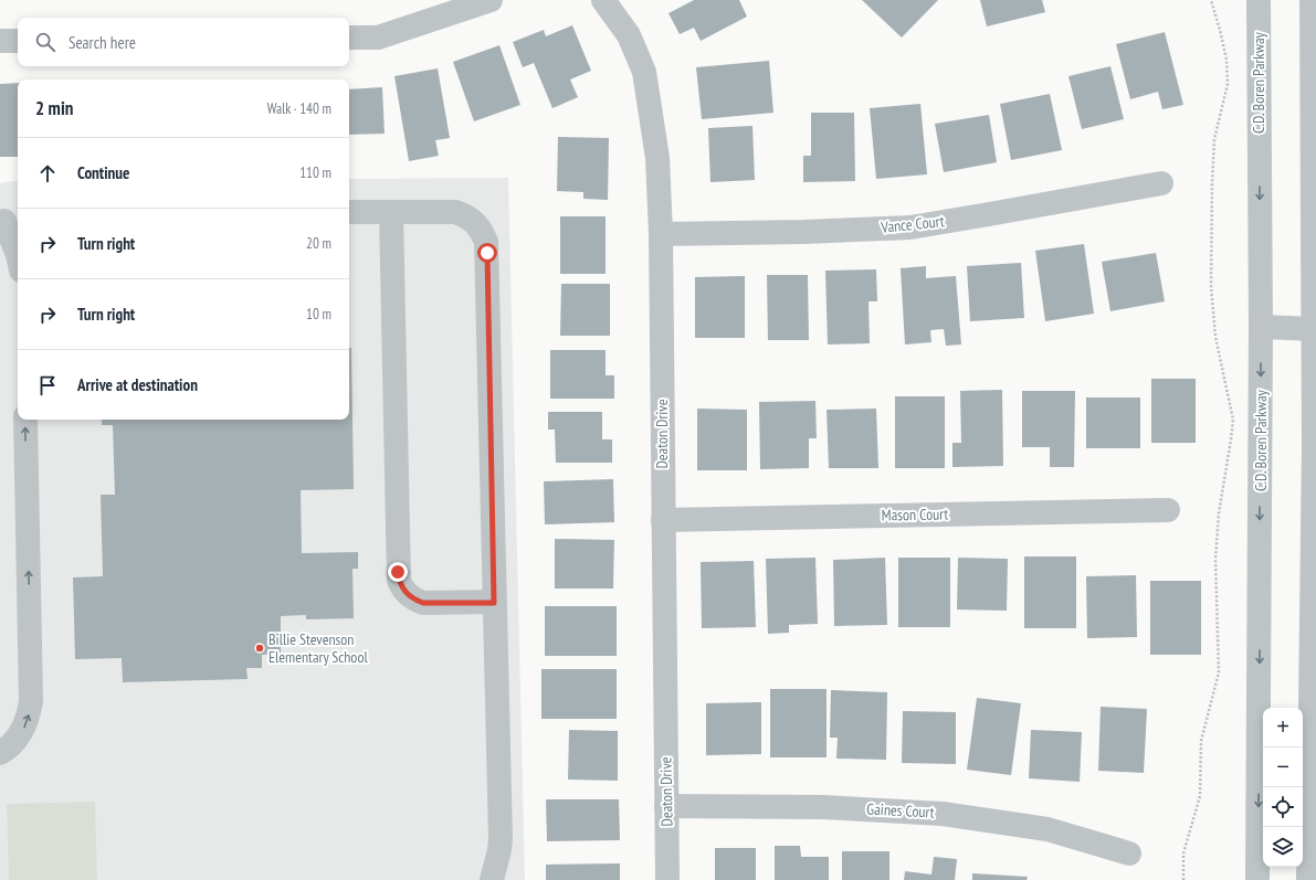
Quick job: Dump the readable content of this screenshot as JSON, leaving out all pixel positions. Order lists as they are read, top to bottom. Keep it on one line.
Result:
{"streets":{"street":["C.D. Boren Parkway","Vance Court","Deaton Drive","Mason Court","Gaines Court"]},"crossings":[["Vance Court","Deaton Drive"],["Deaton Drive","Mason Court"],["Deaton Drive","Gaines Court"]],"places":["Billie Stevenson Elementary School"],"page":{"search":"Search here","heading":["2 min","Walk · 140 m"],"list":[["Continue","110 m"],["Turn right","20 m"],["Turn right","10 m"],"Arrive at destination"],"map_buttons":["+","−"]}}
